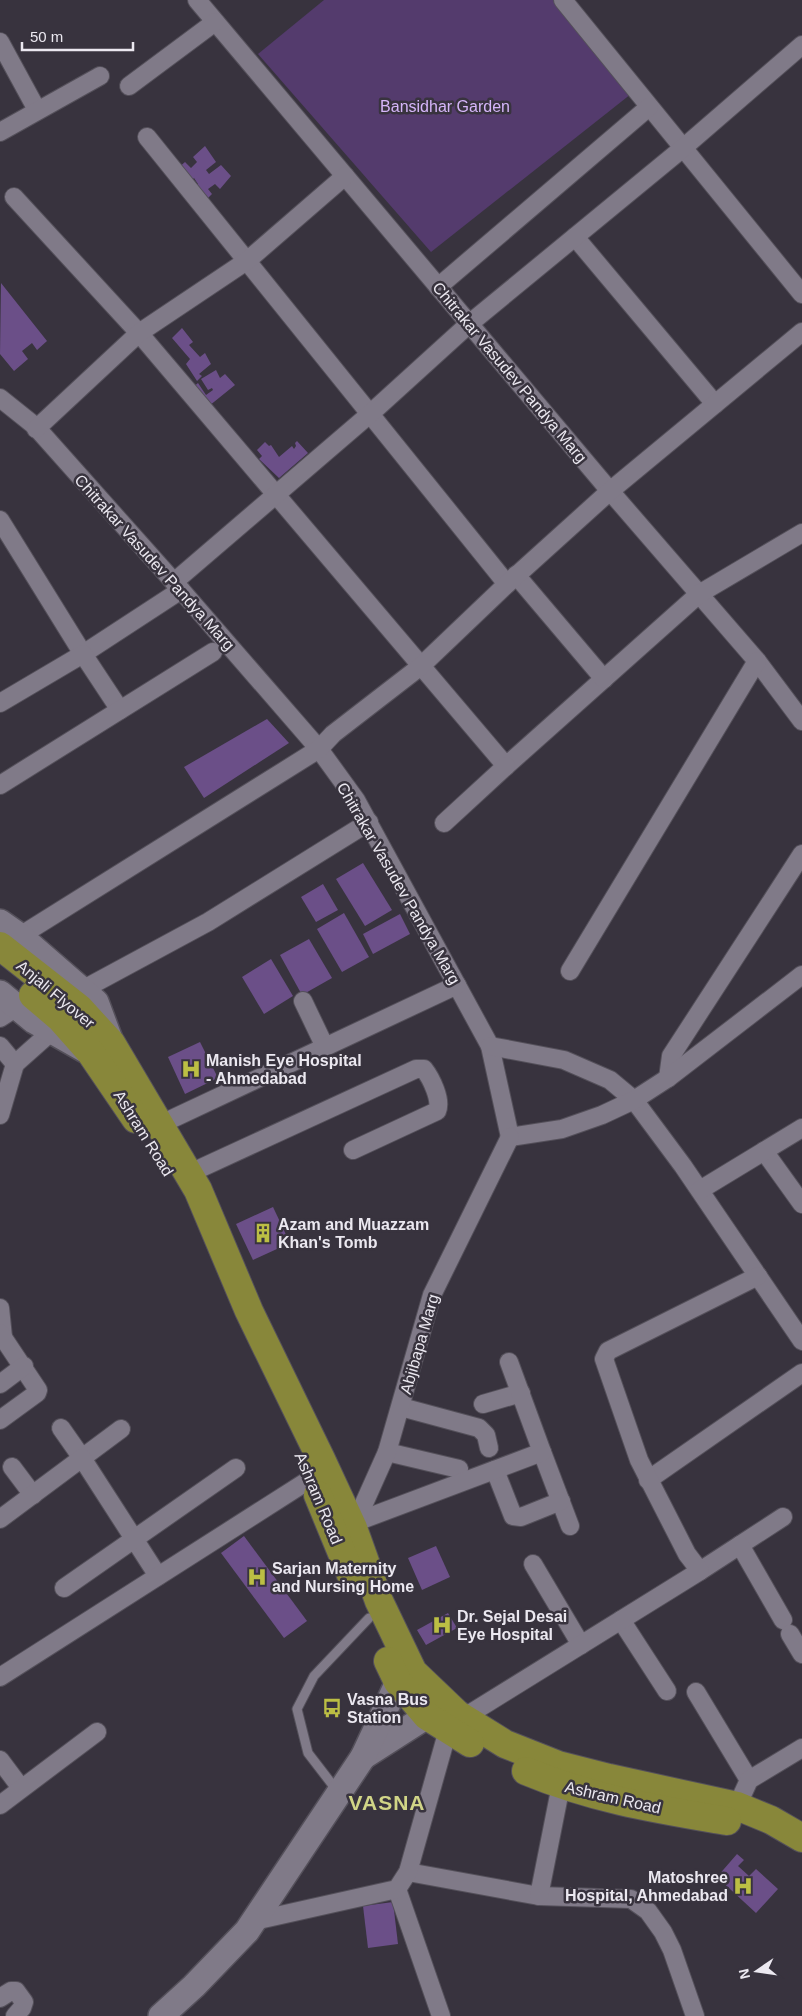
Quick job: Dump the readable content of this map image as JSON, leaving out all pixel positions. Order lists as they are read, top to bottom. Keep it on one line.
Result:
{"streets":{"main road":["Anjali Flyover","Ashram Road"],"street":["Chitrakar Vasudev Pandya Marg","Abjibapa Marg"]},"crossings":[["Chitrakar Vasudev Pandya Marg","Abjibapa Marg"],["Anjali Flyover","Ashram Road"],["Ashram Road","Abjibapa Marg"]],"districts":["VASNA"],"parks":["Bansidhar Garden"],"places":{"hospital":["Manish Eye Hospital - Ahmedabad","Sarjan Maternity and Nursing Home","Dr. Sejal Desai Eye Hospital","Matoshree Hospital, Ahmedabad"],"building":["Azam and Muazzam Khan's Tomb"],"bus stop":["Vasna Bus Station"]},"scale_bar":"50 m","north":"left"}
